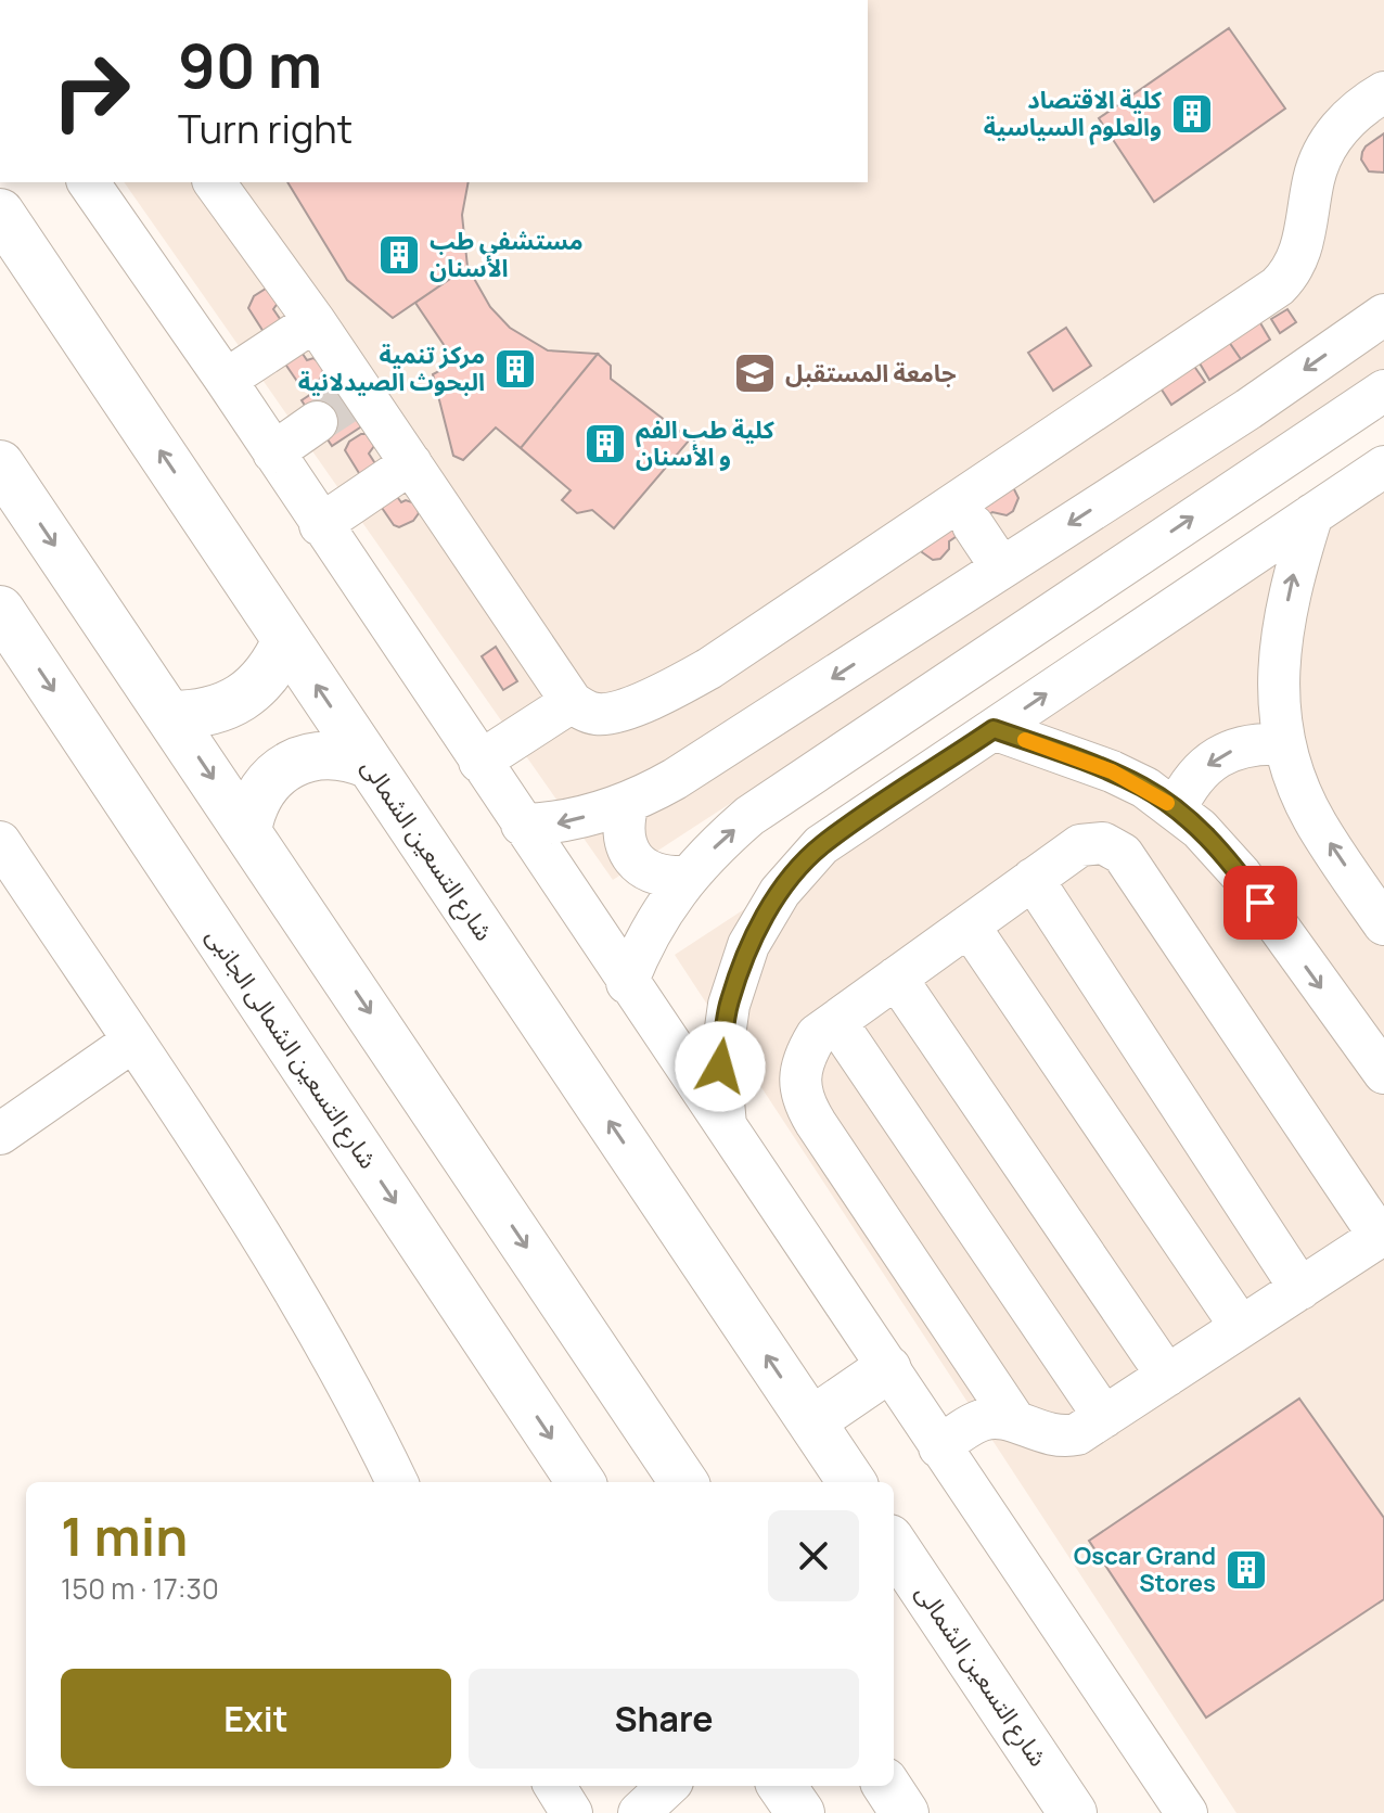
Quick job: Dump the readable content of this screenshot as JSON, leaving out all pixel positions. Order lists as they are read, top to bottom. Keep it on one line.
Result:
{"streets":{"main road":["شارع التسعين الشمالى","شارع التسعين الشمالى الجانبى"]},"places":{"building":["كلية الاقتصاد والعلوم السياسية","مستشفي طب الأسنان","مركز تنمية البحوث الصيدلانية","كلية طب الفم و الأسنان","Oscar Grand Stores"],"school or university":["جامعة المستقبل"]},"page":{"turn":["90 m","Turn right"],"heading":["1 min","150 m · 17:30"],"buttons":["Exit","Share"]}}
